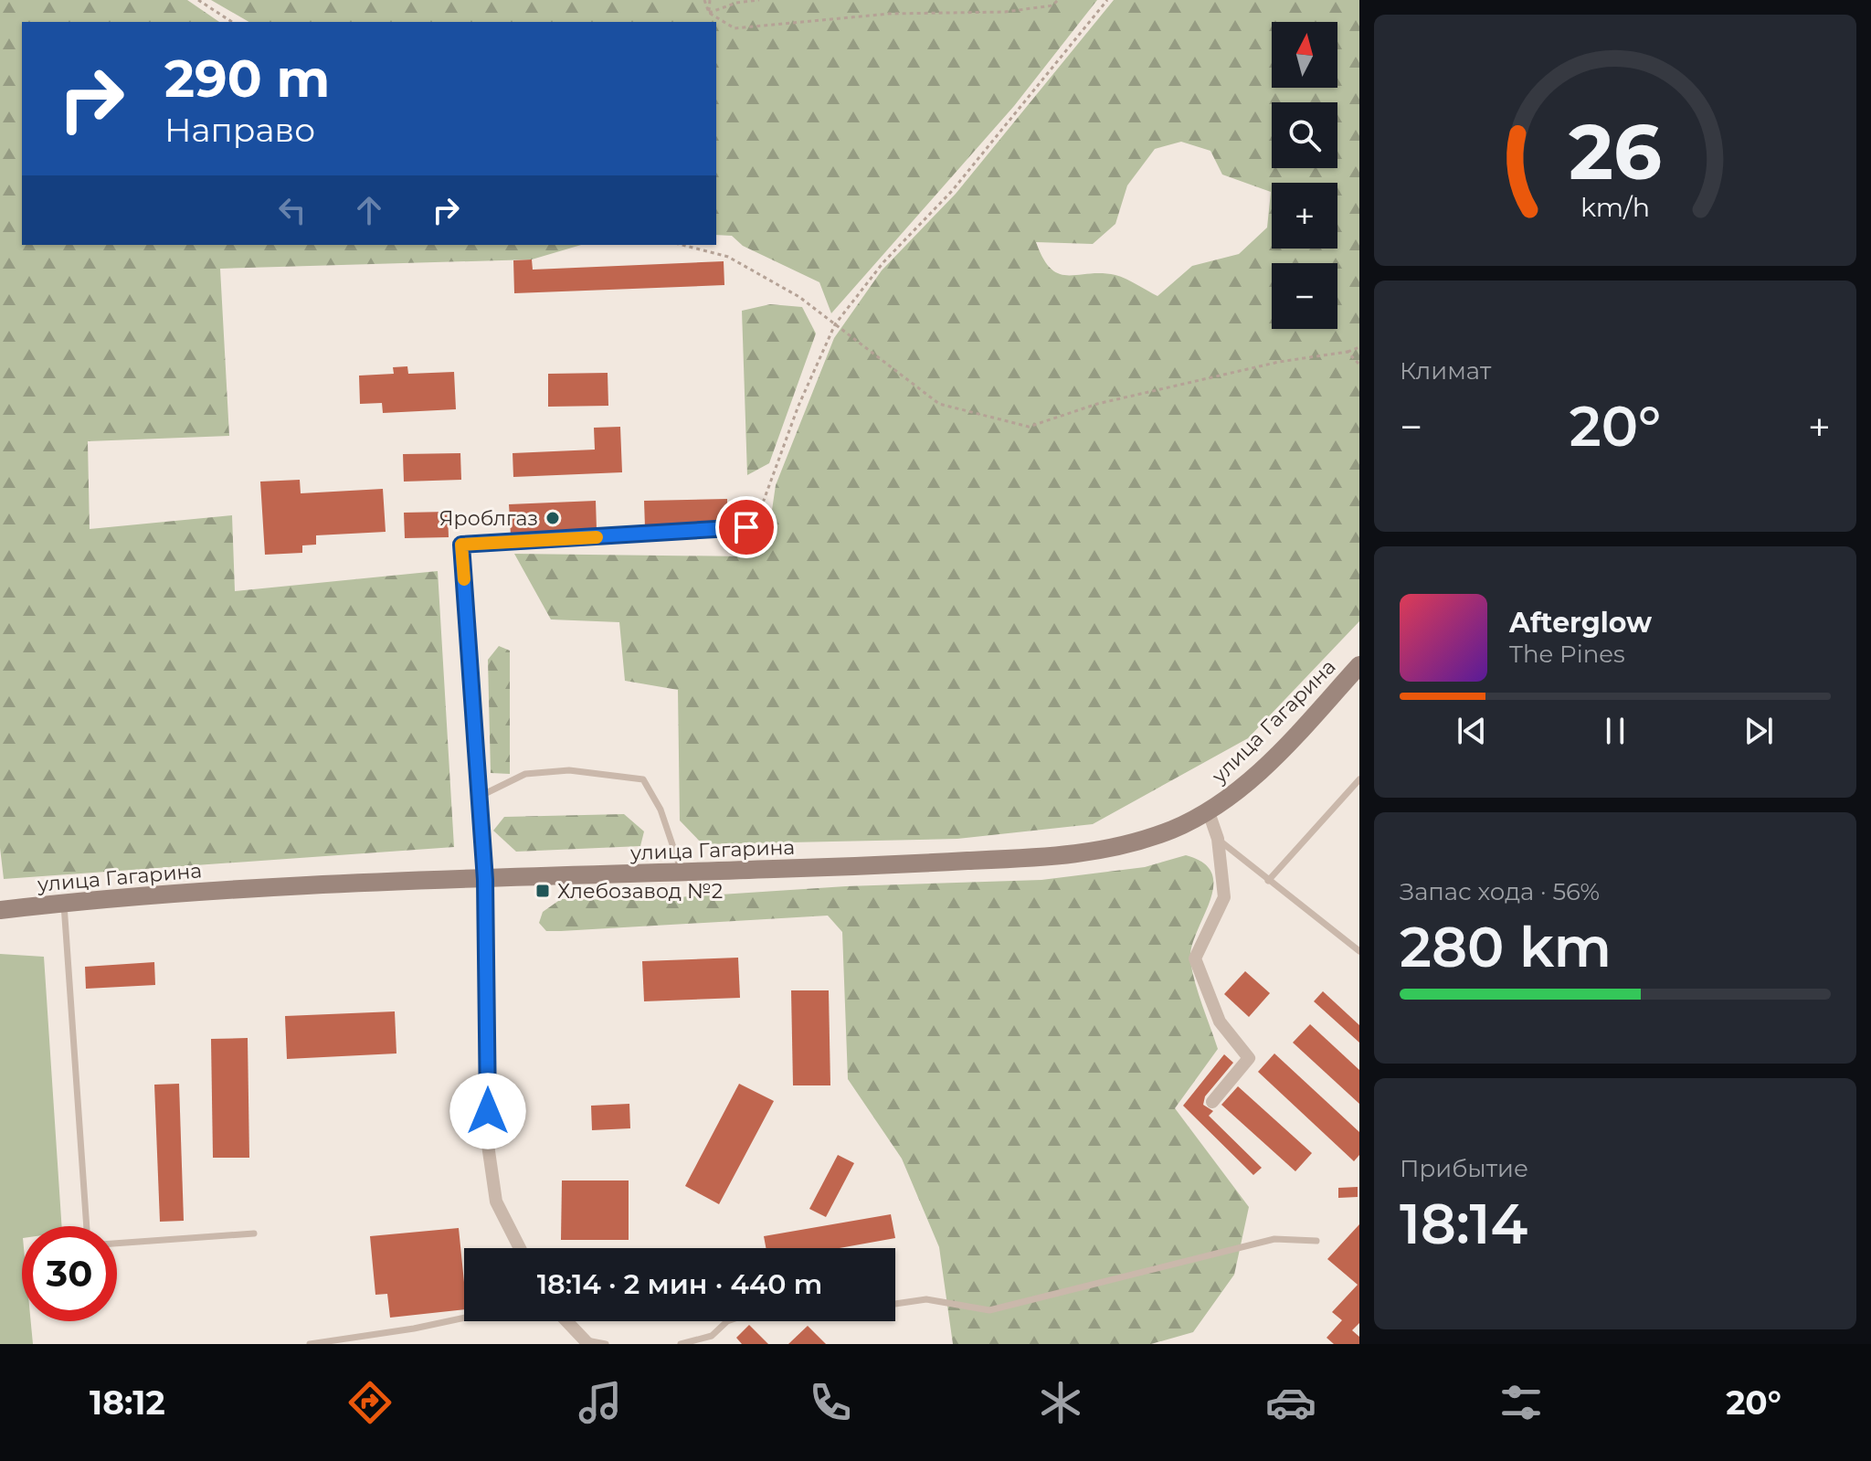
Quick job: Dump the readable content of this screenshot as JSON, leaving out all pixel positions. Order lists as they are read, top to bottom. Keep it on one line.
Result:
{"streets":{"main road":["улица Гагарина"]},"places":{"other":["Яроблгаз"],"transit":["Хлебозавод №2"]},"north":"top","page":{"map_buttons":["+","−"],"turn":["290 m","Направо"],"tile":["Климат",["Запас хода · 56%","280 km"],["Прибытие","18:14"]],"heat":["−","20°","+"],"song":["Afterglow","The Pines"],"limit":"30","trip":"18:14 · 2 мин · 440 m","tabs":["18:12","20°"],"gauge":["26","km/h"]}}
